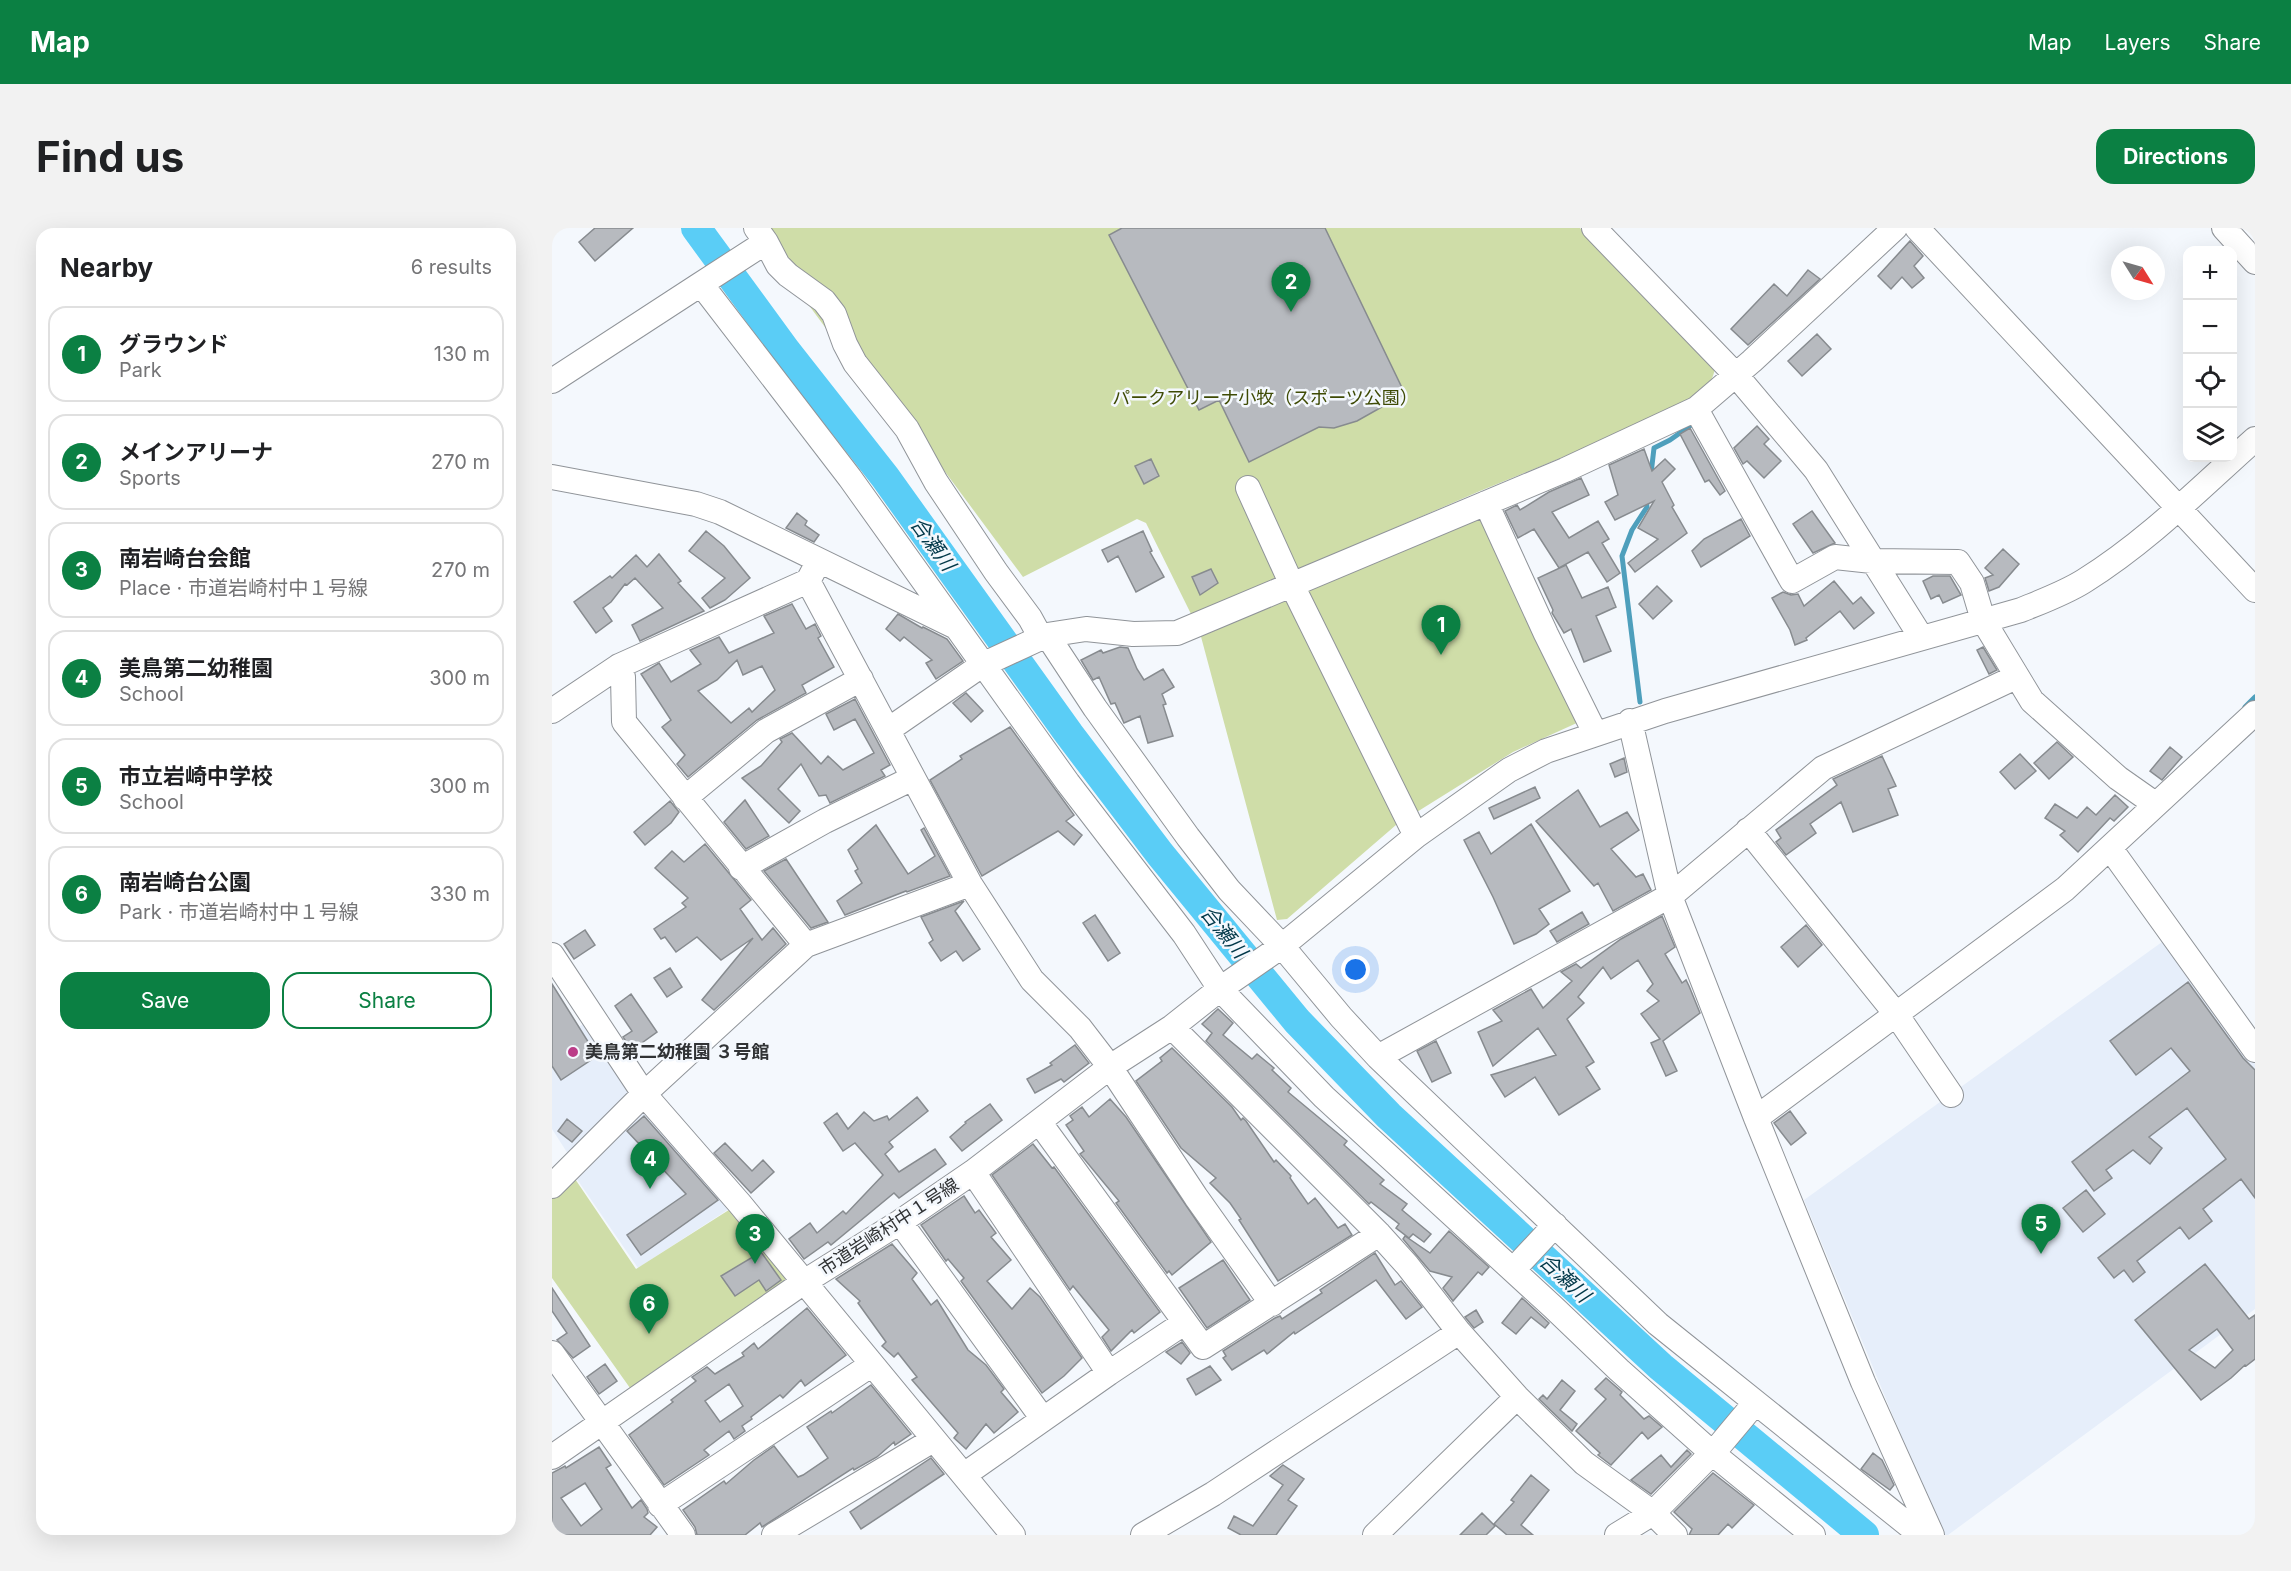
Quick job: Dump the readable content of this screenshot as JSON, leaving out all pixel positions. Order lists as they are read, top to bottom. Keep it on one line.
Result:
{"streets":{"street":["市道岩崎村中１号線"]},"water":["合瀬川"],"parks":["パークアリーナ小牧（スポーツ公園）"],"places":["美鳥第二幼稚園 ３号館"],"north":"bottom right","page":{"header":"Map","nav":["Map","Layers","Share"],"buttons":["Directions",["Save","Share"]],"title":"Find us","heading":["Nearby","6 results"],"map_buttons":["+","−"],"pins":["2","1","4","5","3","6"],"list":[{"mark":"1","name":"グラウンド","note":"Park","value":"130 m"},{"mark":"2","name":"メインアリーナ","note":"Sports","value":"270 m"},{"mark":"3","name":"南岩崎台会館","note":"Place · 市道岩崎村中１号線","value":"270 m"},{"mark":"4","name":"美鳥第二幼稚園","note":"School","value":"300 m"},{"mark":"5","name":"市立岩崎中学校","note":"School","value":"300 m"},{"mark":"6","name":"南岩崎台公園","note":"Park · 市道岩崎村中１号線","value":"330 m"}]}}
